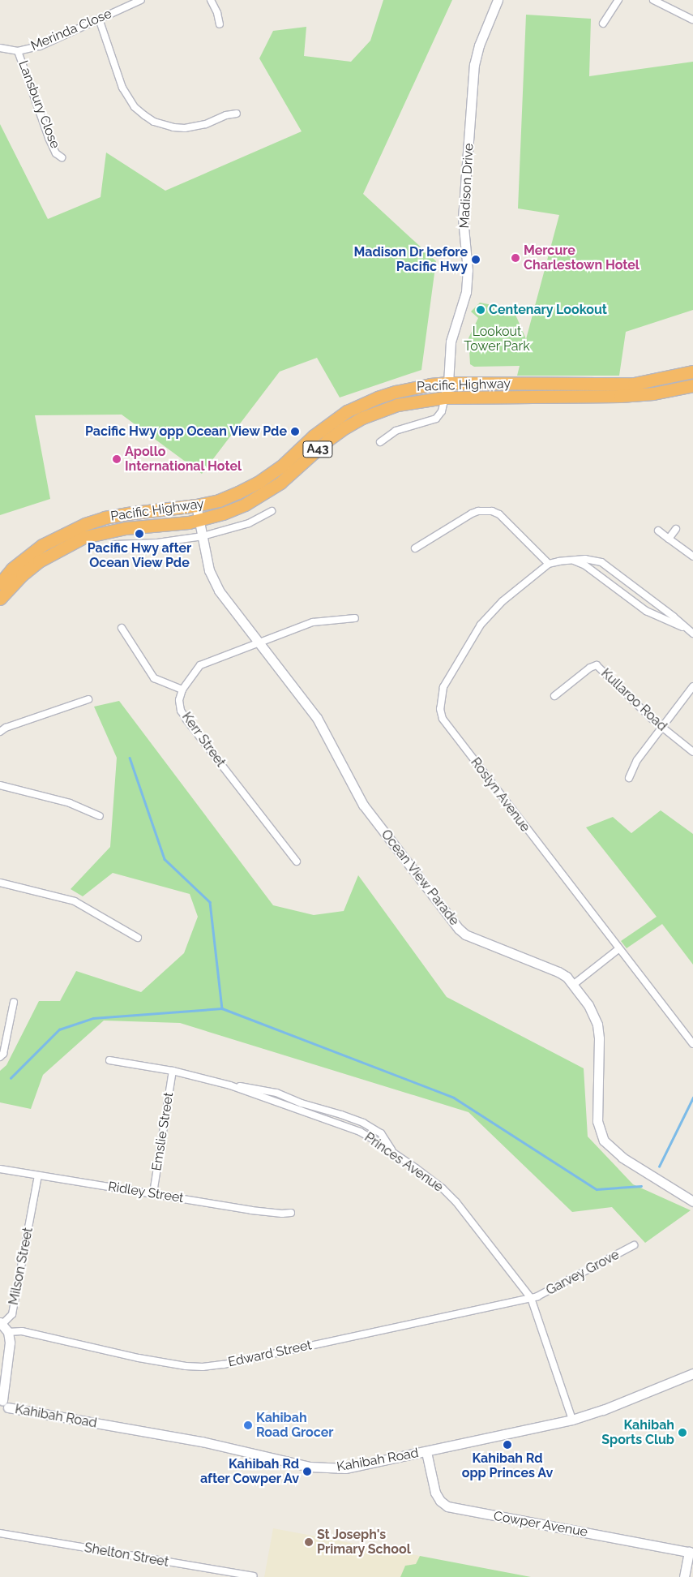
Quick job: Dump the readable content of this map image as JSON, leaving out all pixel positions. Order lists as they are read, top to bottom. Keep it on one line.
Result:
{"streets":{"highway":["Pacific Highway","A43"],"street":["Merinda Close","Lansbury Close","Madison Drive","Kullaroo Road","Kerr Street","Roslyn Avenue","Ocean View Parade","Emslie Street","Princes Avenue","Ridley Street","Milson Street","Garvey Grove","Edward Street","Kahibah Road","Cowper Avenue","Shelton Street"]},"crossings":[["Merinda Close","Lansbury Close"],["Madison Drive","Pacific Highway"],["Pacific Highway","Ocean View Parade"],["Emslie Street","Princes Avenue"],["Emslie Street","Ridley Street"],["Princes Avenue","Garvey Grove"],["Princes Avenue","Edward Street"],["Princes Avenue","Kahibah Road"],["Ridley Street","Milson Street"],["Milson Street","Edward Street"],["Garvey Grove","Edward Street"],["Kahibah Road","Cowper Avenue"]],"parks":["Lookout Tower Park"],"places":["Mercure Charlestown Hotel","Madison Dr before Pacific Hwy","Centenary Lookout","Pacific Hwy opp Ocean View Pde","Apollo International Hotel","Pacific Hwy after Ocean View Pde","Kahibah Road Grocer","Kahibah Sports Club","Kahibah Rd opp Princes Av","Kahibah Rd after Cowper Av","St Joseph's Primary School"]}
